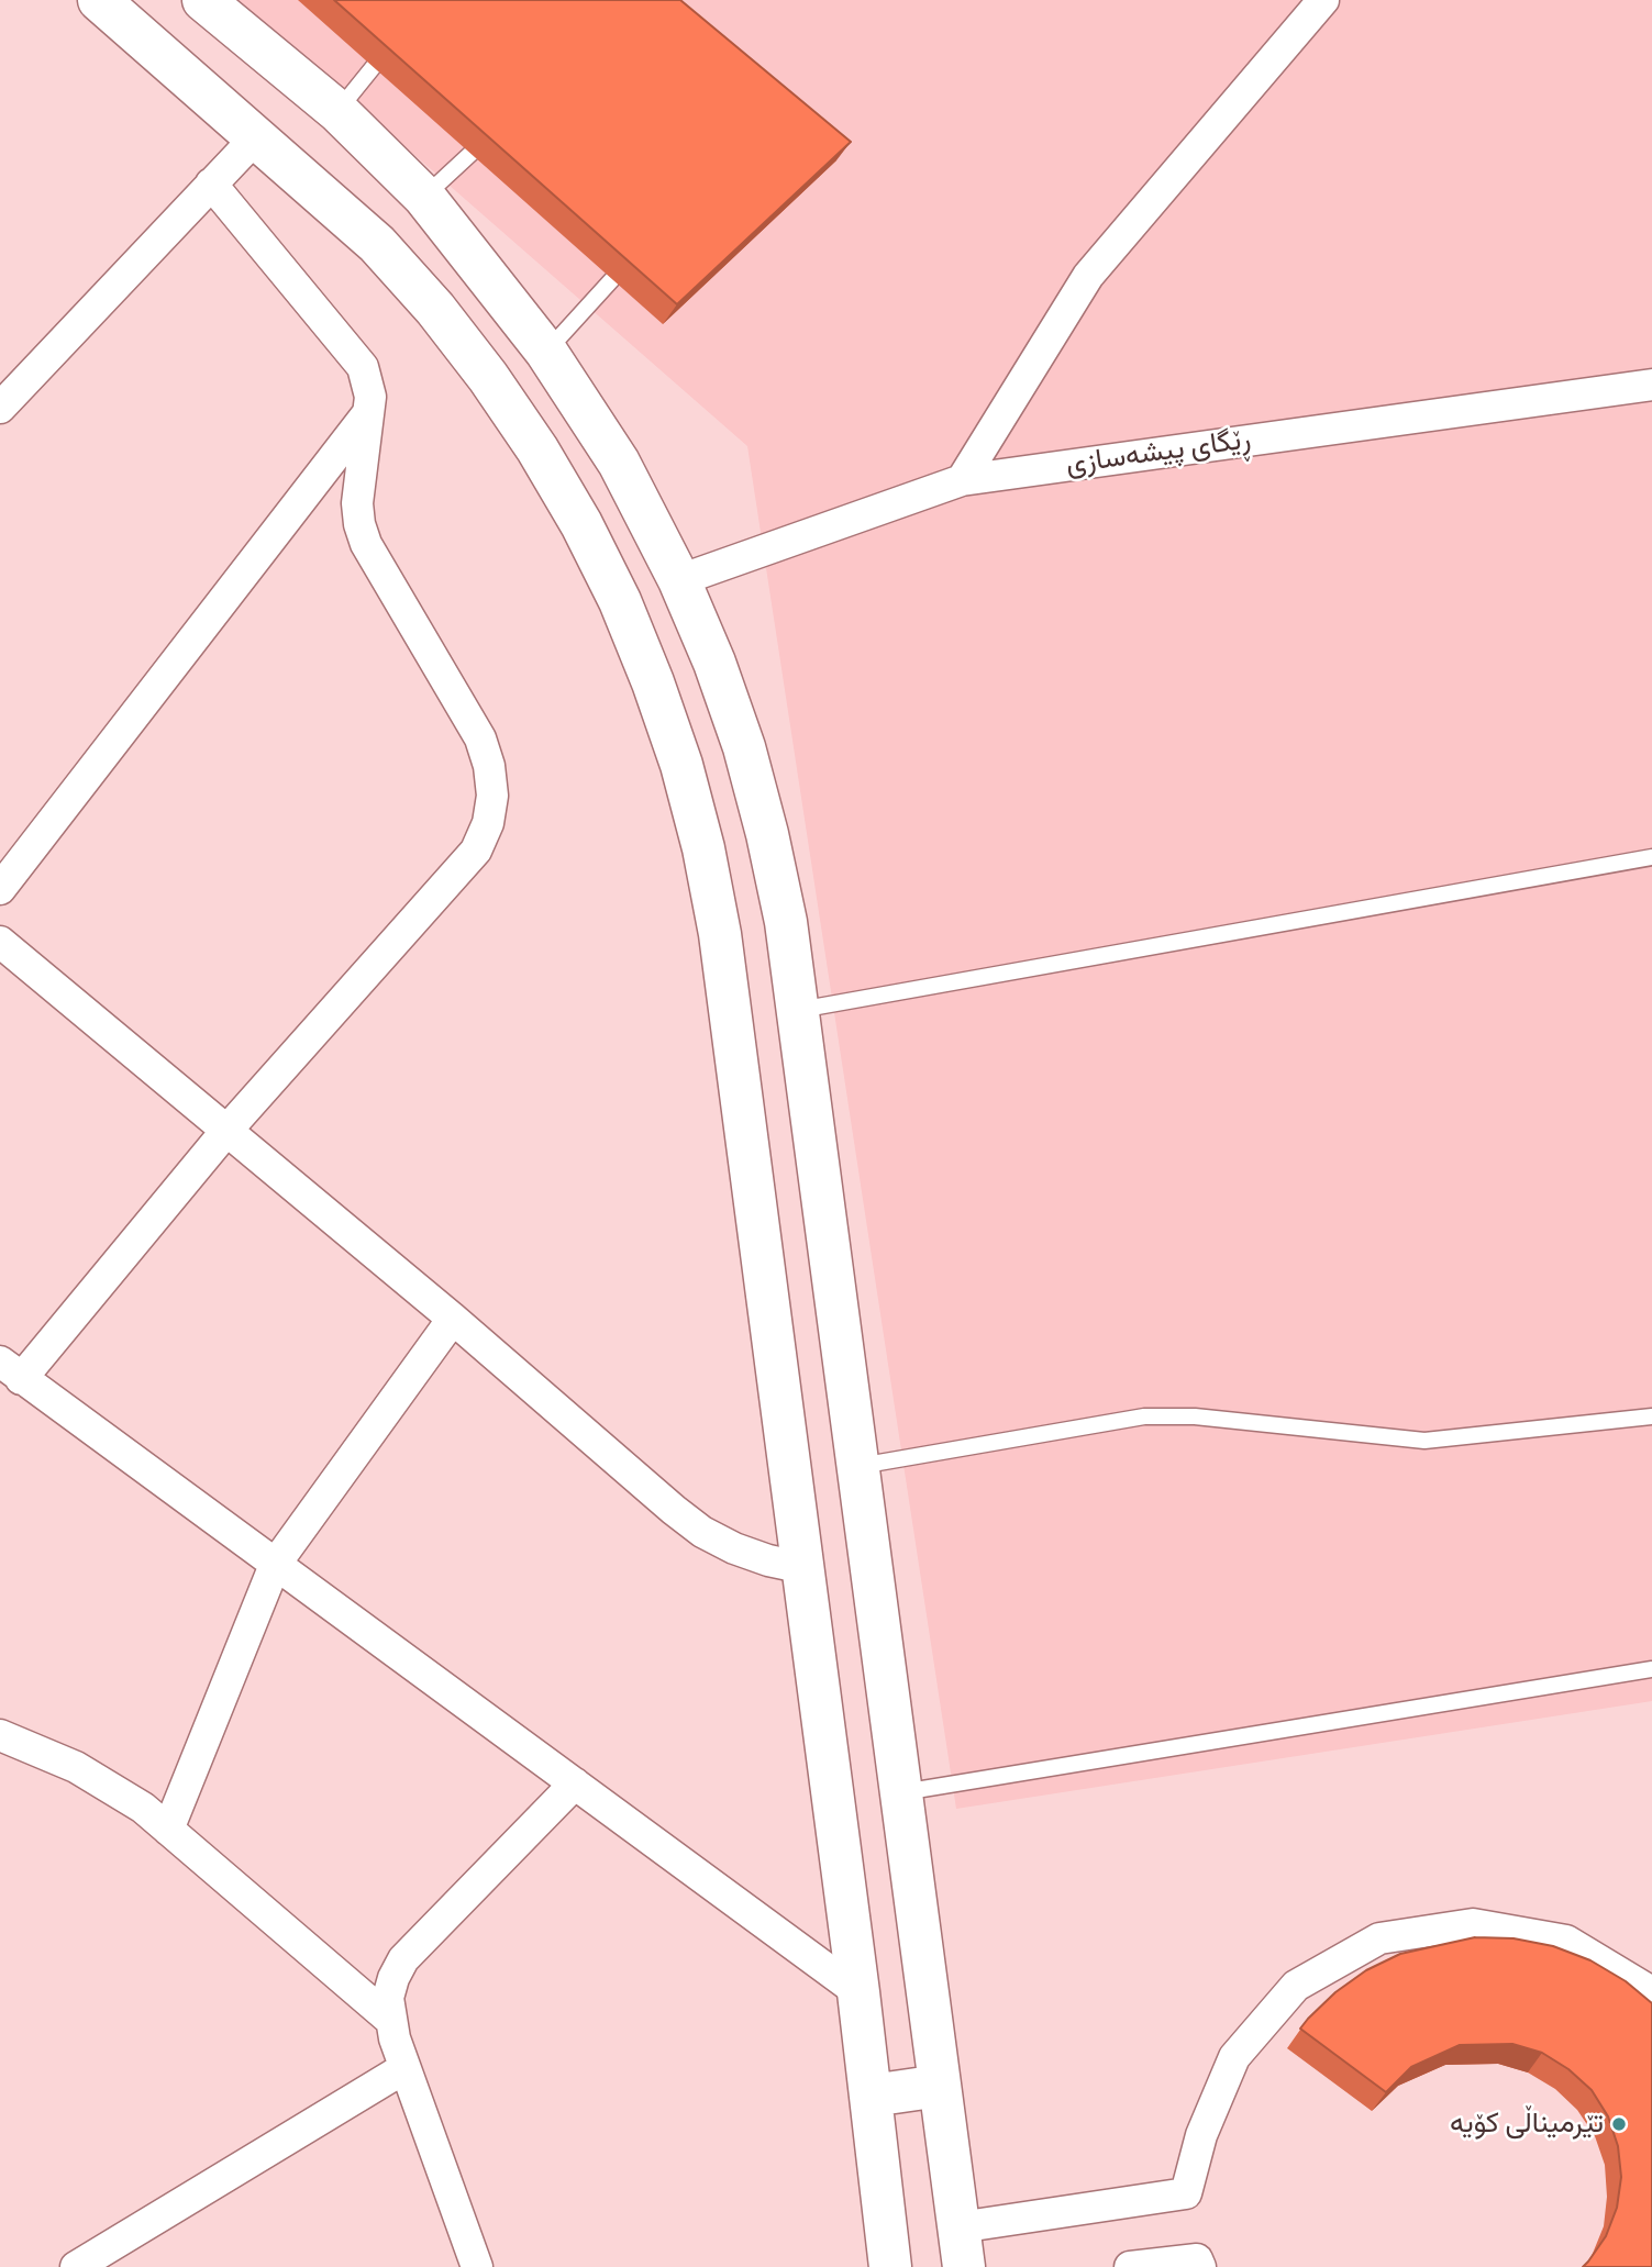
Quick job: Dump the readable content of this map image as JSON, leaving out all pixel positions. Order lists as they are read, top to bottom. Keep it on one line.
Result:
{"streets":{"street":["ڕێگای پیشەسازی"]},"places":["تێرمیناڵی کۆیە"]}
